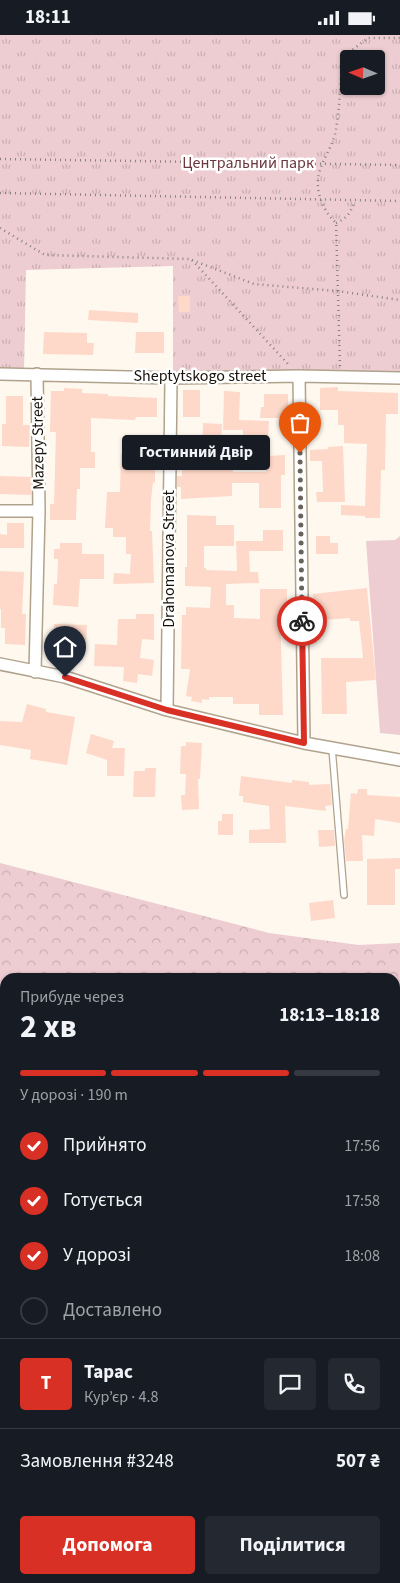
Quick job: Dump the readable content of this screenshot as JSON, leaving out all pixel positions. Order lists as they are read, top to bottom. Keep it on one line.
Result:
{"streets":{"street":["Sheptytskogo street","Mazepy Street","Drahomanova Street"]},"crossings":[["Sheptytskogo street","Mazepy Street"],["Sheptytskogo street","Drahomanova Street"]],"parks":["Центральний парк"],"places":["Гостинний Двір"],"north":"left","page":{"status":"18:11","bubble":"Гостинний Двір","heading":["2 хв","Прибуде через","18:13–18:18"],"panel":["Тарас","Кур’єр · 4.8","Замовлення #3248","507 ₴"],"bar":"У дорозі · 190 m","list":[["Прийнято","17:56"],["Готується","17:58"],["У дорозі","18:08"],"Доставлено"],"round":"Т","buttons":["Допомога","Поділитися"]}}
